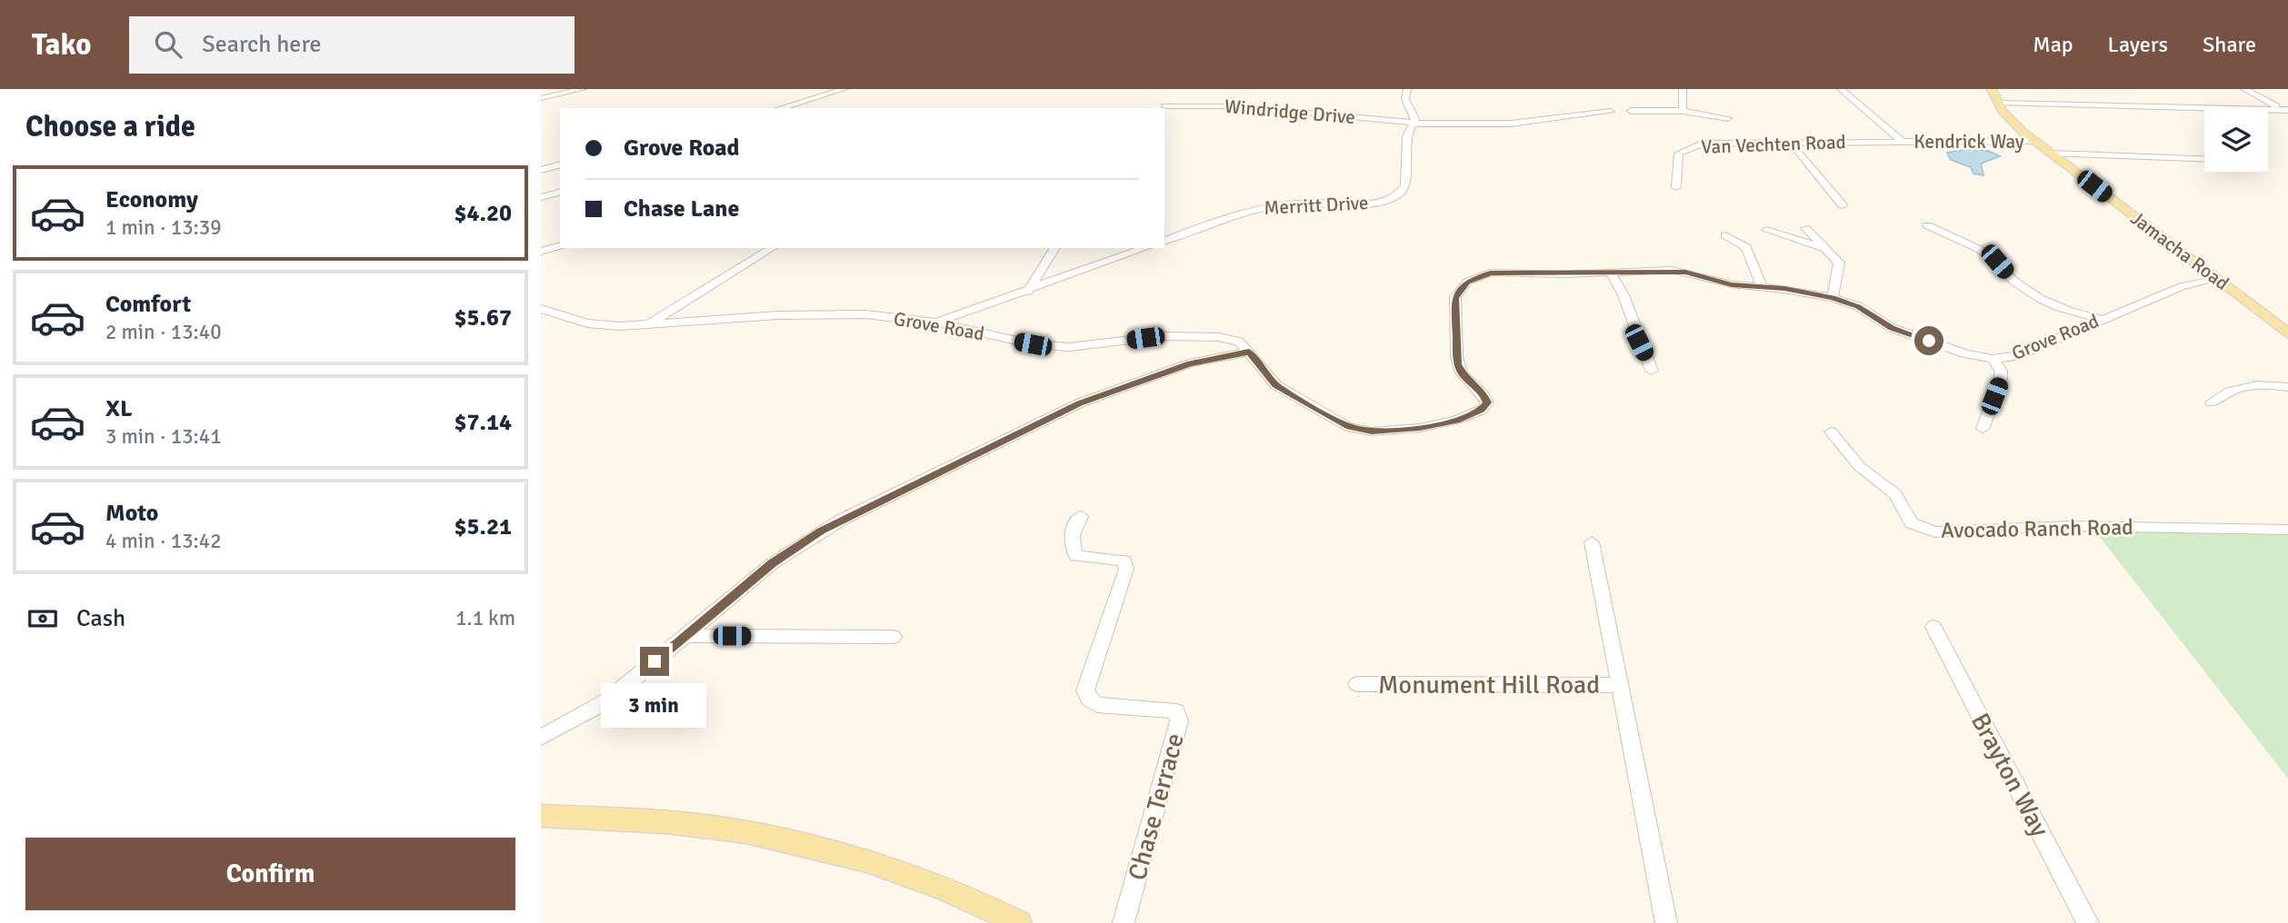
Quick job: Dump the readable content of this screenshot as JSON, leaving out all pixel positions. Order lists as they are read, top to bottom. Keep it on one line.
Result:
{"streets":{"main road":["Jamacha Road"],"street":["Windridge Drive","Kendrick Way","Van Vechten Road","Merritt Drive","Grove Road","Avocado Ranch Road","Monument Hill Road","Brayton Way","Chase Terrace"]},"crossings":[["Windridge Drive","Merritt Drive"],["Kendrick Way","Van Vechten Road"],["Kendrick Way","Jamacha Road"],["Jamacha Road","Grove Road"]],"page":{"header":"Tako","search":"Search here","nav":["Map","Layers","Share"],"heading":"Choose a ride","banner":["Grove Road","Chase Lane"],"list":[{"name":"Economy","note":"1 min · 13:39","value":"$4.20"},{"name":"Comfort","note":"2 min · 13:40","value":"$5.67"},{"name":"XL","note":"3 min · 13:41","value":"$7.14"},{"name":"Moto","note":"4 min · 13:42","value":"$5.21"}],"pay":["Cash","1.1 km"],"bubble":"3 min","buttons":"Confirm"}}
